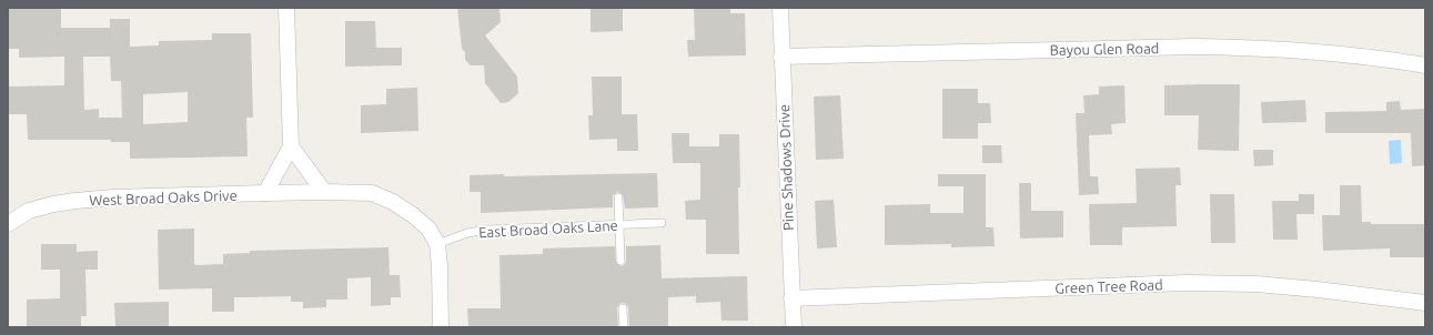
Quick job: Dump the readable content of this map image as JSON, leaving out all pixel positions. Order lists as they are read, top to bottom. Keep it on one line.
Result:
{"streets":{"street":["Bayou Glen Road","Pine Shadows Drive","West Broad Oaks Drive","Green Tree Road"],"lane":["East Broad Oaks Lane"]},"crossings":[["Bayou Glen Road","Pine Shadows Drive"],["Pine Shadows Drive","Green Tree Road"],["West Broad Oaks Drive","East Broad Oaks Lane"]]}
